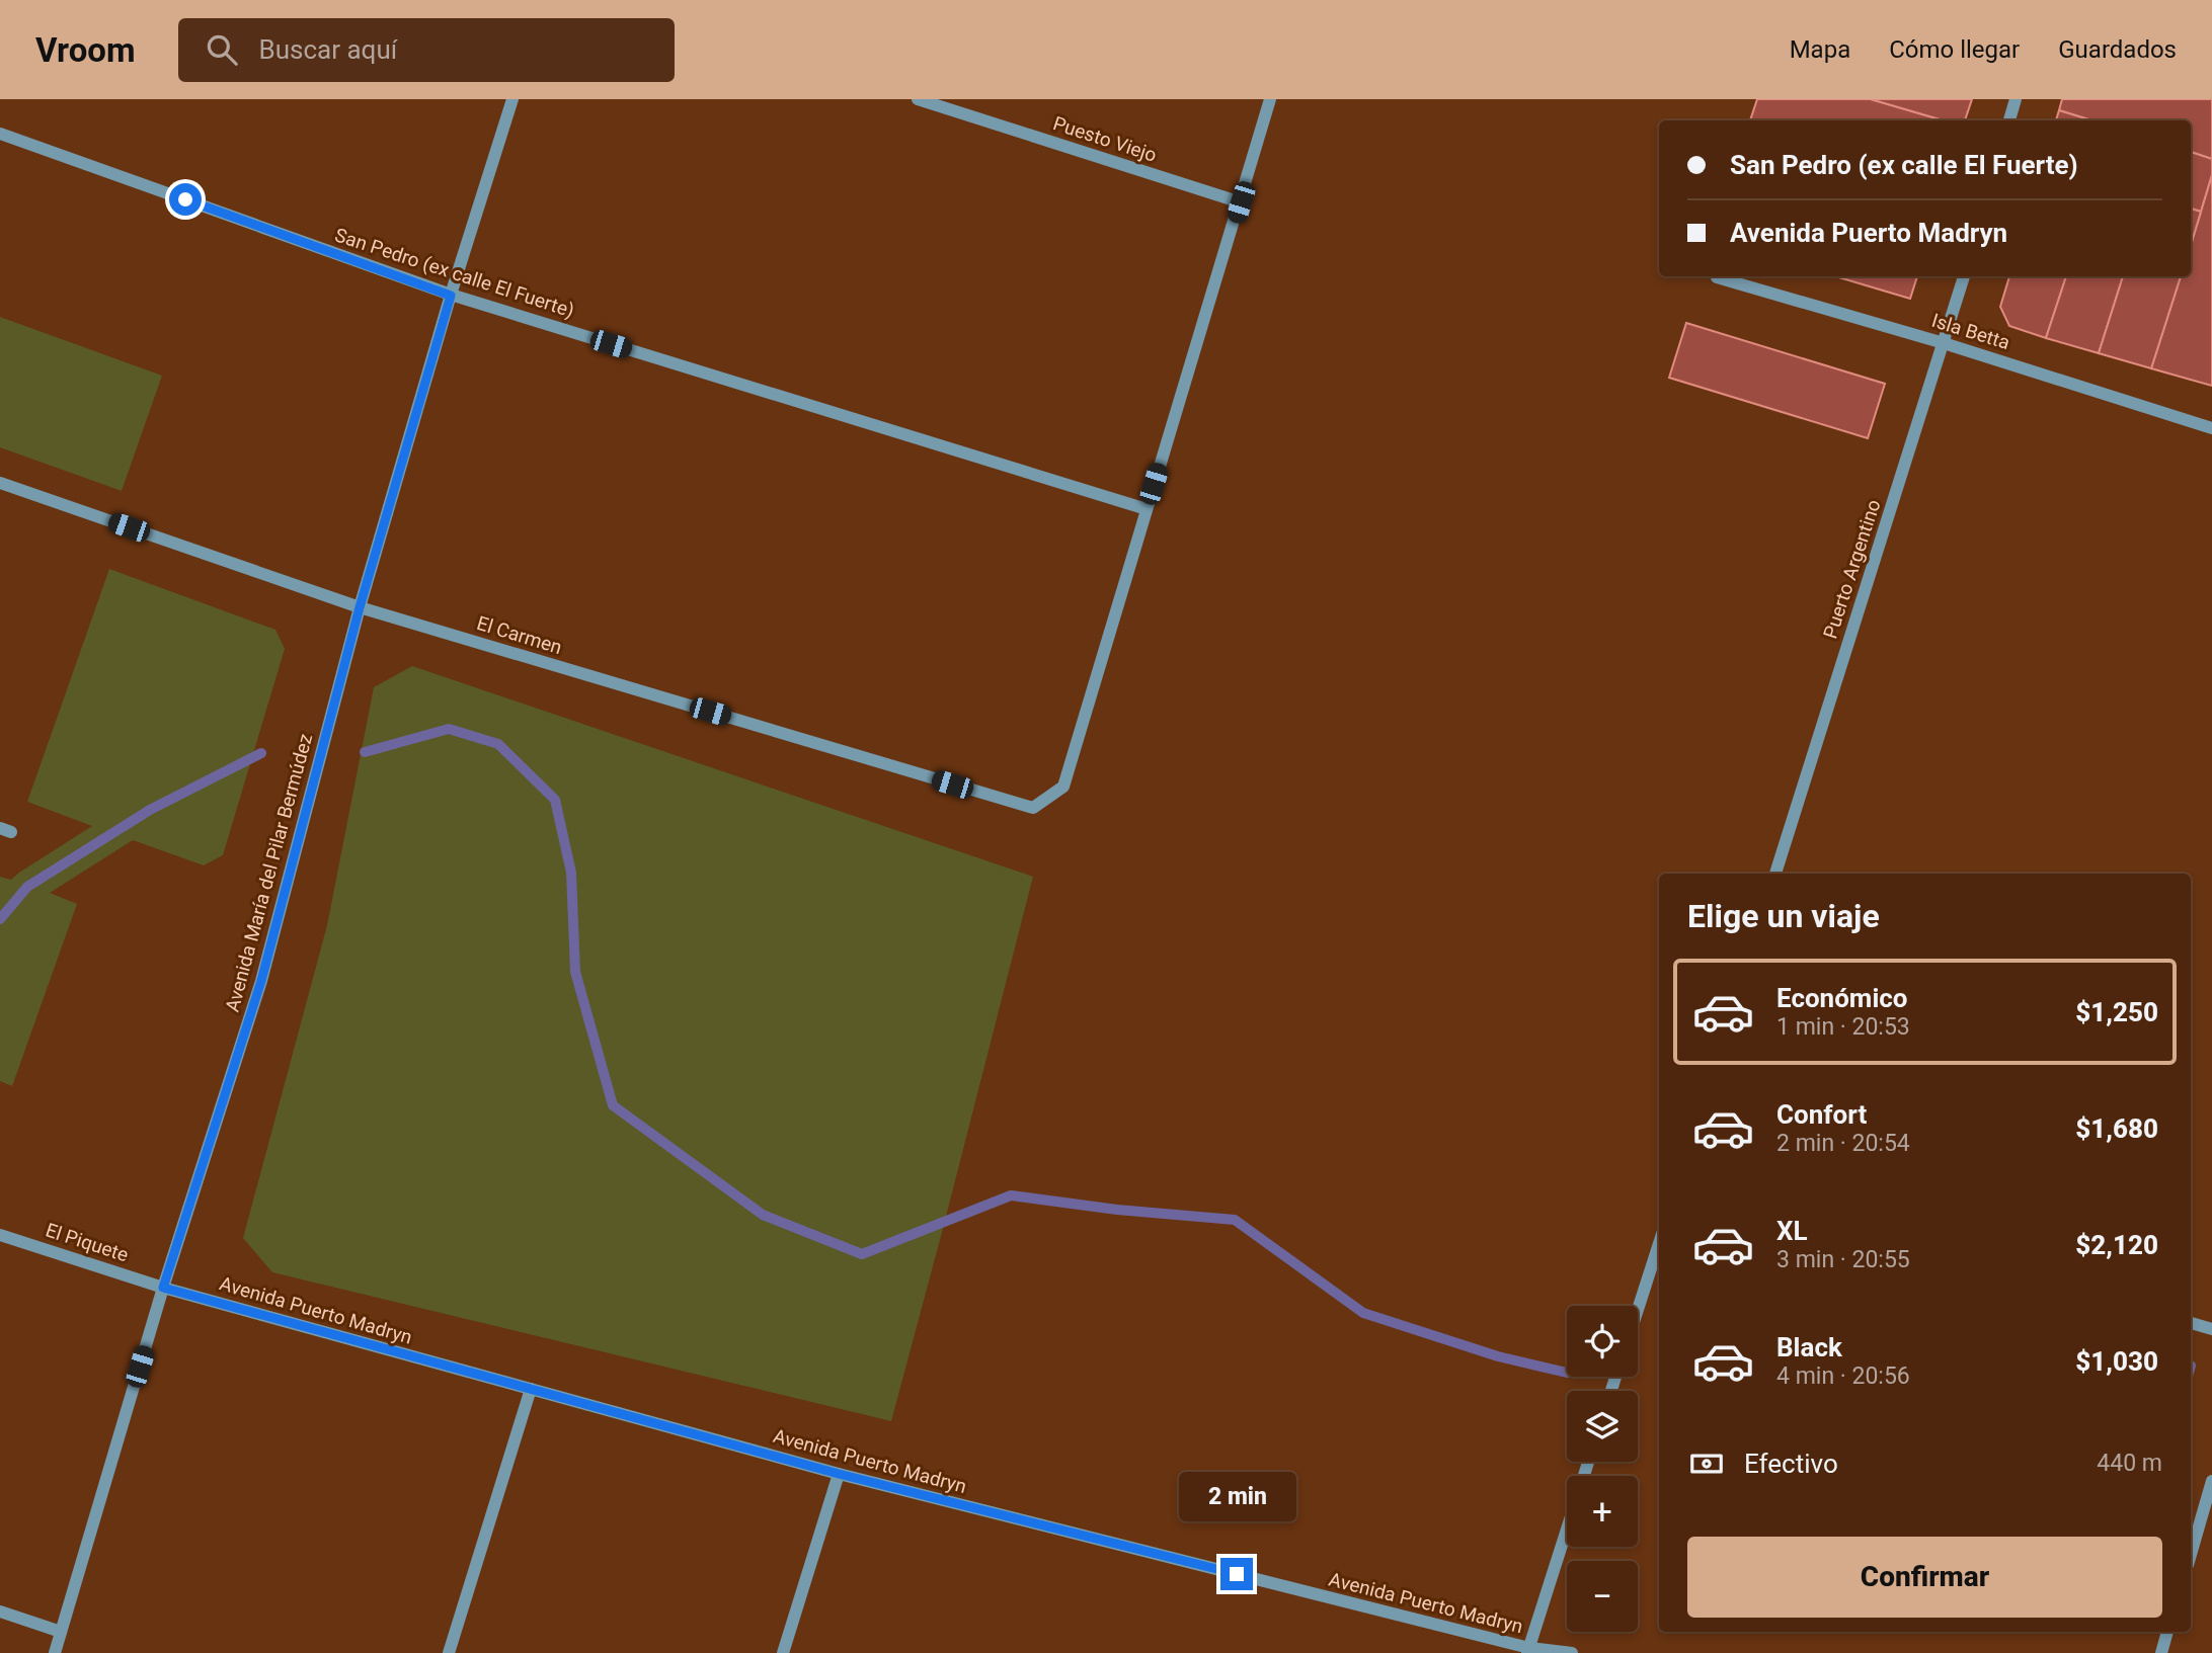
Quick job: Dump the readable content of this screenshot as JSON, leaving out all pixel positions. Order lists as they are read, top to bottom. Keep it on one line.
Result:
{"streets":{"street":["Puesto Viejo","San Pedro (ex calle El Fuerte)","Isla Betta","Puerto Argentino","El Carmen","Avenida María del Pilar Bermúdez","El Piquete","Avenida Puerto Madryn"]},"crossings":[["San Pedro (ex calle El Fuerte)","El Carmen"],["San Pedro (ex calle El Fuerte)","Avenida María del Pilar Bermúdez"],["Isla Betta","Puerto Argentino"],["El Carmen","Avenida María del Pilar Bermúdez"],["Avenida María del Pilar Bermúdez","El Piquete"],["Avenida María del Pilar Bermúdez","Avenida Puerto Madryn"],["El Piquete","Avenida Puerto Madryn"]],"page":{"header":"Vroom","search":"Buscar aquí","nav":["Mapa","Cómo llegar","Guardados"],"banner":["San Pedro (ex calle El Fuerte)","Avenida Puerto Madryn"],"heading":"Elige un viaje","list":[{"name":"Económico","note":"1 min · 20:53","value":"$1,250"},{"name":"Confort","note":"2 min · 20:54","value":"$1,680"},{"name":"XL","note":"3 min · 20:55","value":"$2,120"},{"name":"Black","note":"4 min · 20:56","value":"$1,030"}],"map_buttons":["+","−"],"pay":["Efectivo","440 m"],"bubble":"2 min","buttons":"Confirmar"}}
